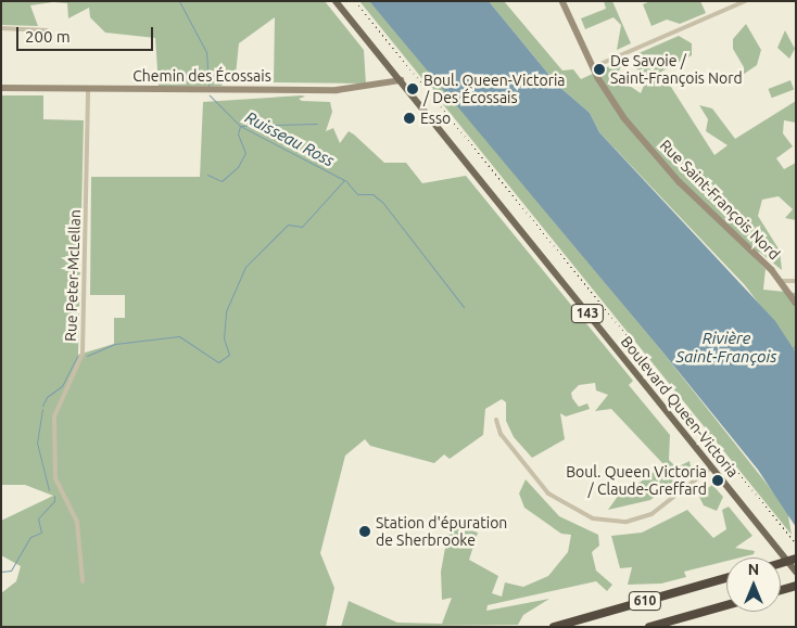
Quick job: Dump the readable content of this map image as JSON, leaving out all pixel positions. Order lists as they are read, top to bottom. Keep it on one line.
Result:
{"streets":{"highway":["610"],"main road":["Chemin des Écossais","Rue Saint-François Nord","143","Boulevard Queen-Victoria"],"street":["Rue Peter-McLellan"]},"crossings":[["Chemin des Écossais","Rue Peter-McLellan"],["Chemin des Écossais","143"],["Chemin des Écossais","Boulevard Queen-Victoria"],["143","Boulevard Queen-Victoria"]],"water":["Ruisseau Ross","Rivière Saint-François"],"places":["De Savoie / Saint-François Nord","Boul. Queen-Victoria / Des Écossais","Esso","Boul. Queen Victoria / Claude-Greffard","Station d'épuration de Sherbrooke"],"scale_bar":"200 m","north":"top"}
